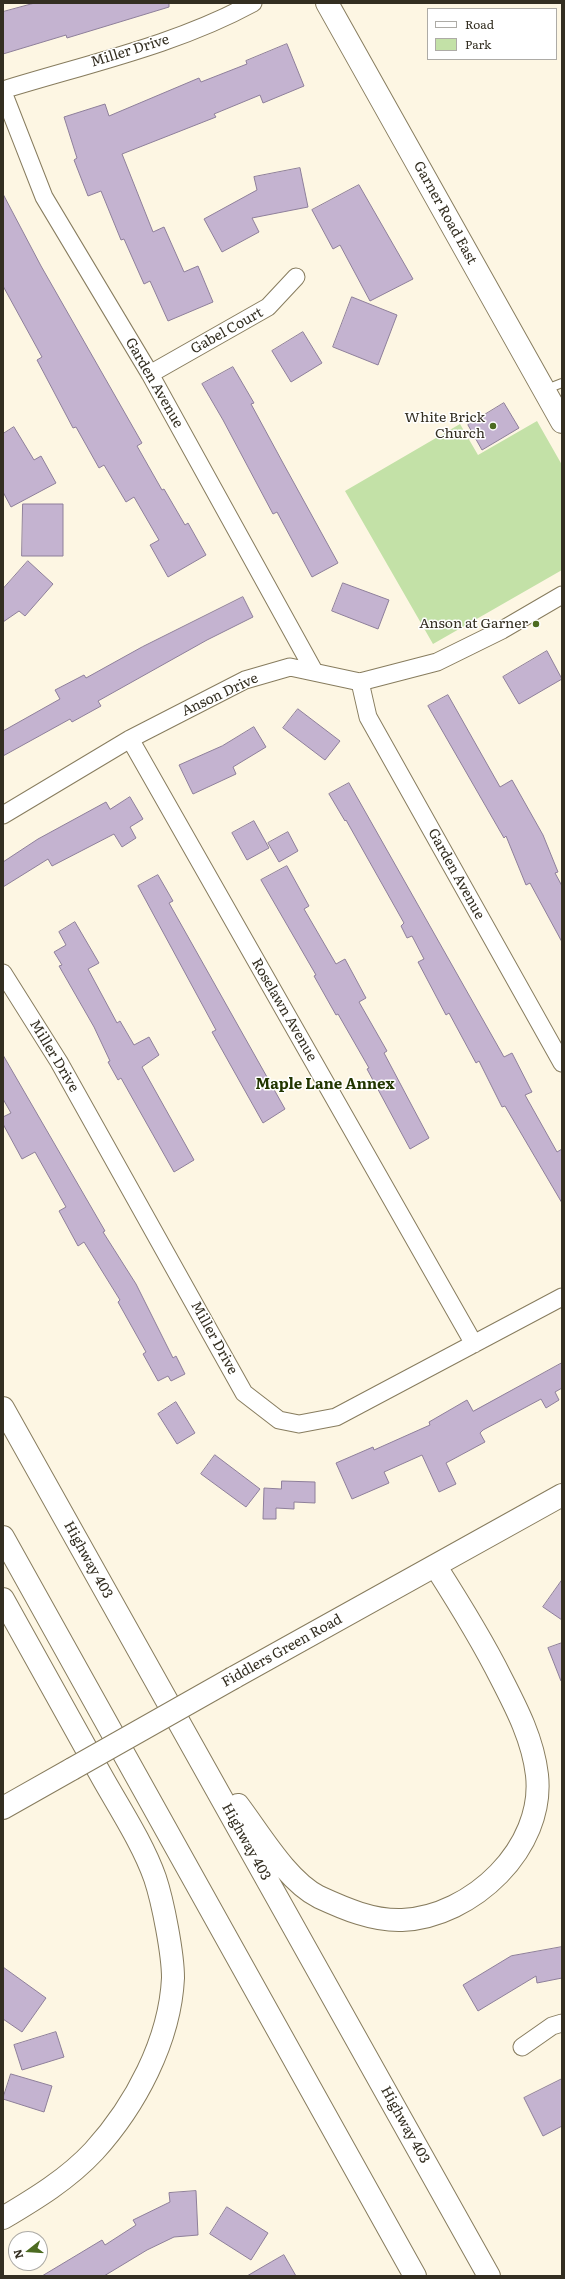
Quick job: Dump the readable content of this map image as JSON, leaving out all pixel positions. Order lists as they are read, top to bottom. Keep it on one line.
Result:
{"streets":{"main road":["Garner Road East","Highway 403","Fiddlers Green Road"],"street":["Miller Drive","Gabel Court","Garden Avenue","Anson Drive","Roselawn Avenue"]},"crossings":[["Miller Drive","Garden Avenue"],["Miller Drive","Roselawn Avenue"],["Gabel Court","Garden Avenue"],["Garden Avenue","Anson Drive"],["Anson Drive","Roselawn Avenue"]],"districts":["Maple Lane Annex"],"places":["White Brick Church","Anson at Garner"],"legend":["Road","Park"],"north":"left"}
